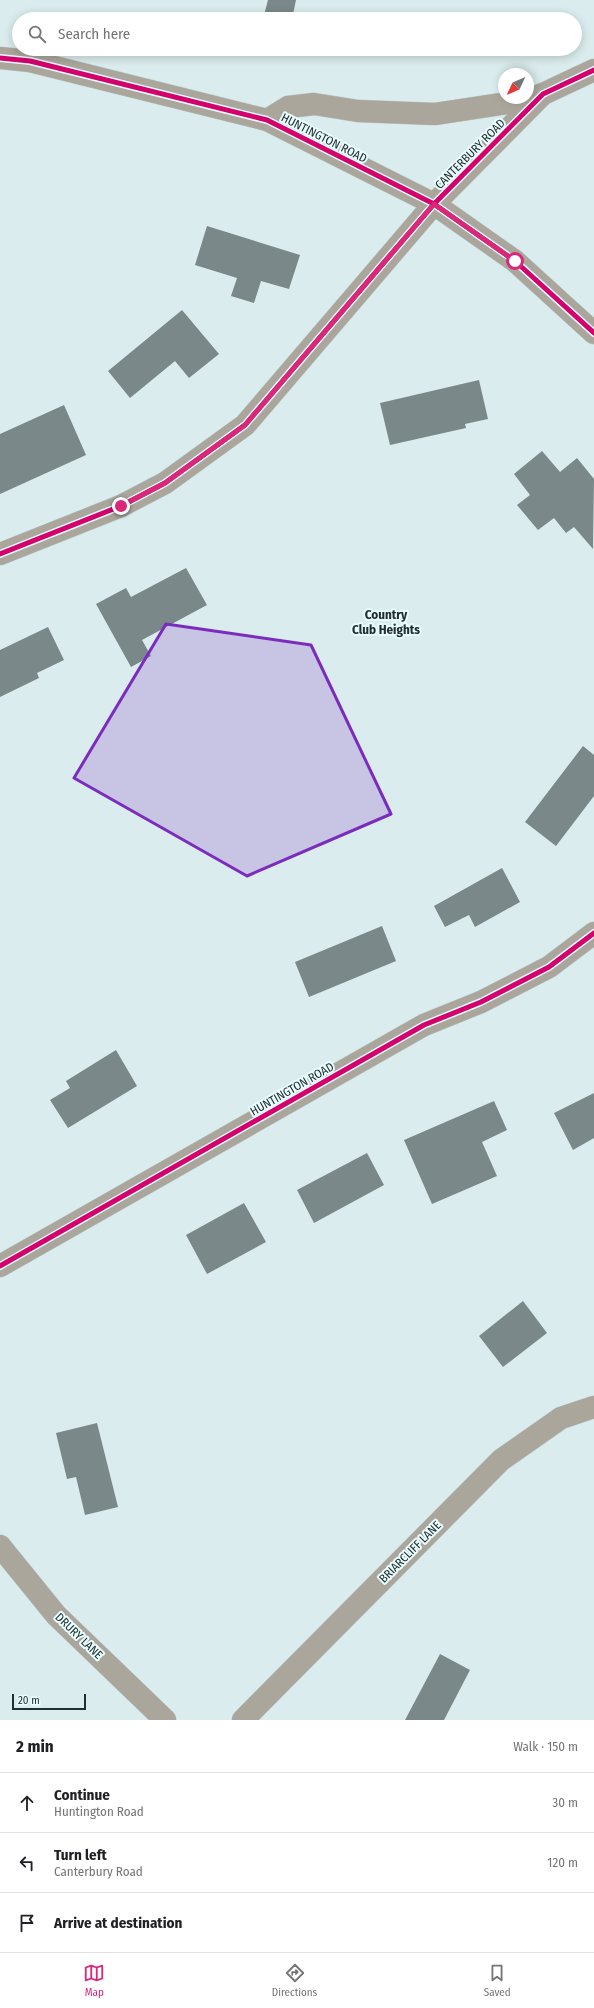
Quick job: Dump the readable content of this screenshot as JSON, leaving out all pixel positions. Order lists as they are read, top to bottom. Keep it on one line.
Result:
{"streets":{"street":["HUNTINGTON ROAD","CANTERBURY ROAD","BRIARCLIFF LANE","DRURY LANE"]},"crossings":[["HUNTINGTON ROAD","CANTERBURY ROAD"]],"districts":["Country Club Heights"],"scale_bar":"20 m","north":"bottom left","page":{"search":"Search here","scale":"20 m","heading":["2 min","Walk · 150 m"],"list":[["Continue","Huntington Road","30 m"],["Turn left","Canterbury Road","120 m"],"Arrive at destination"],"nav":["Map","Directions","Saved"]}}
